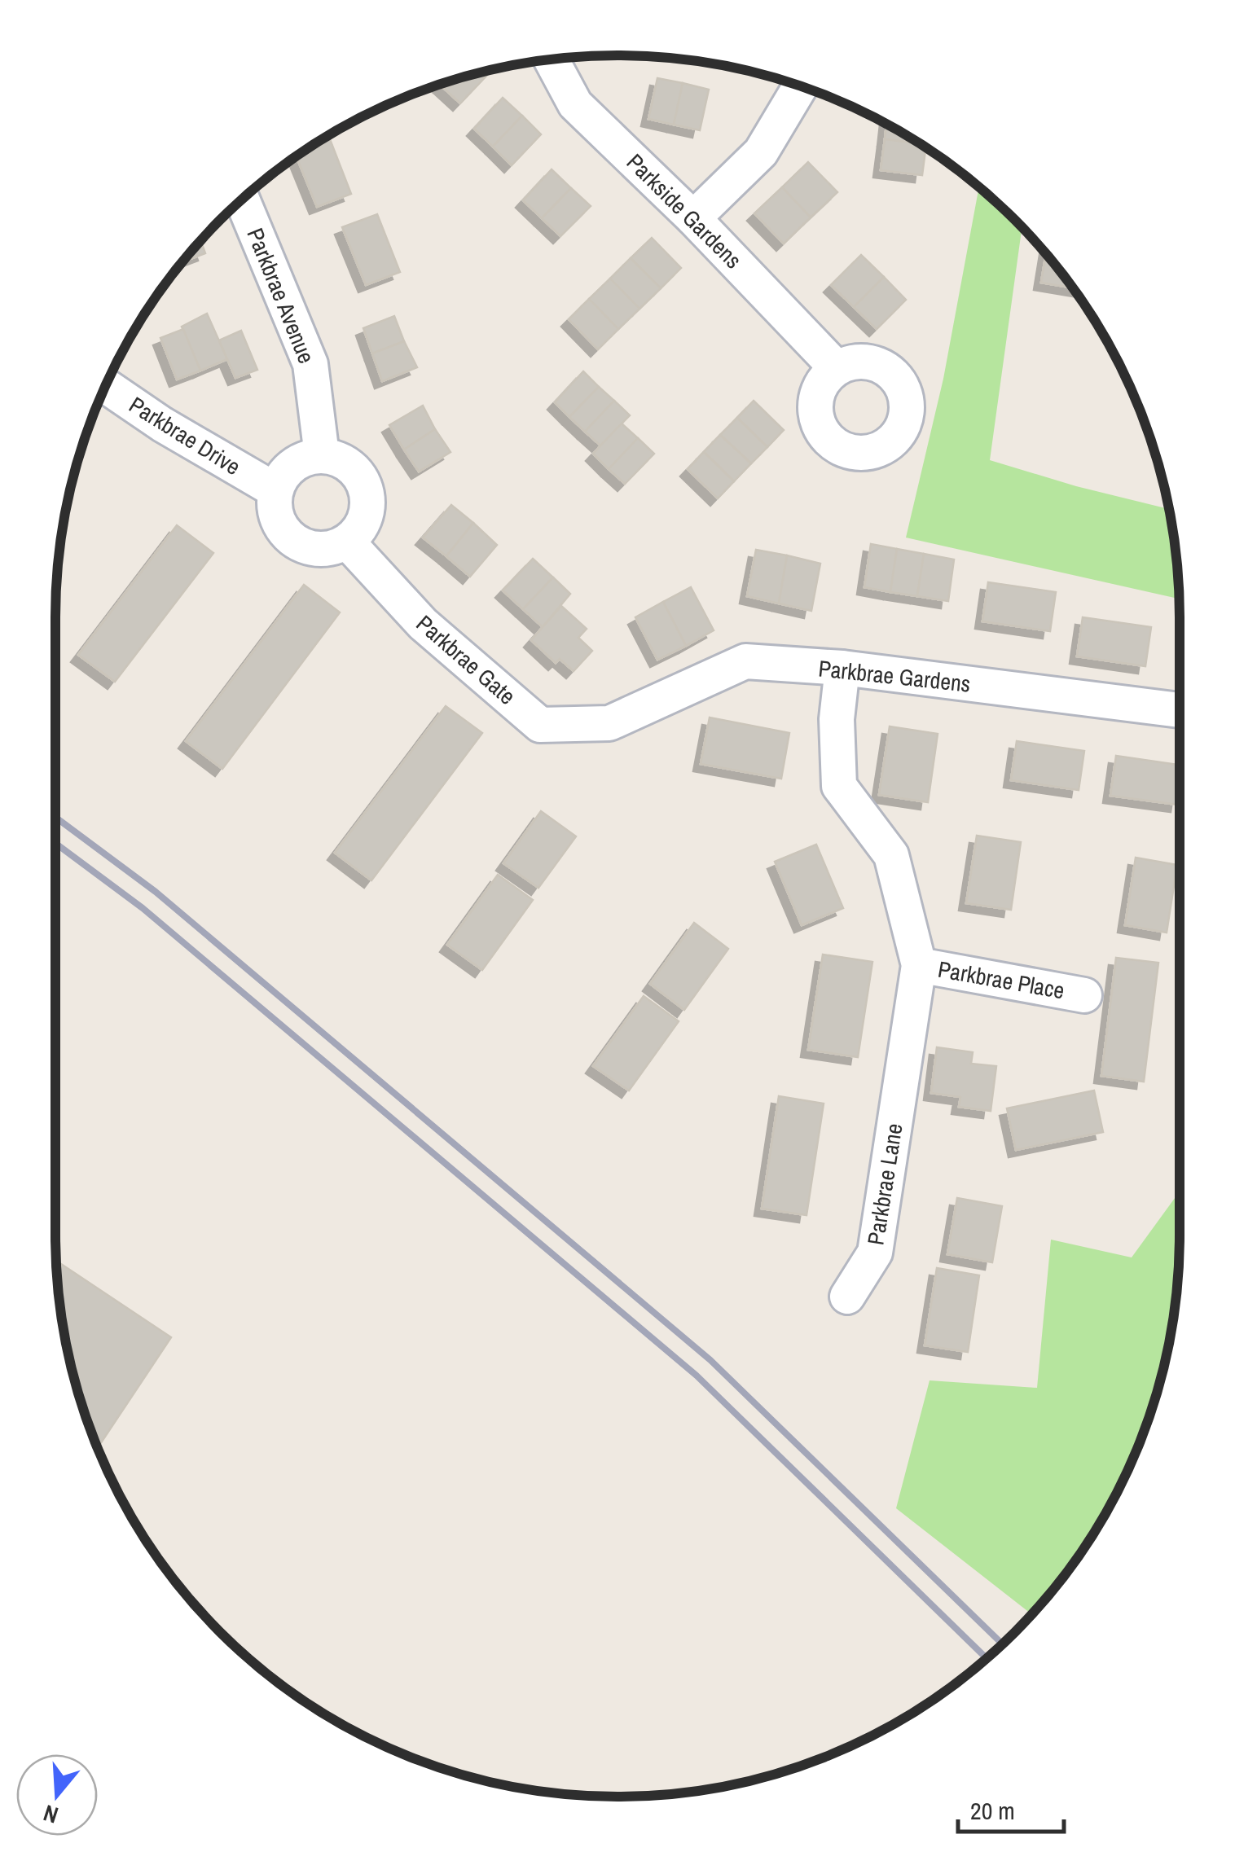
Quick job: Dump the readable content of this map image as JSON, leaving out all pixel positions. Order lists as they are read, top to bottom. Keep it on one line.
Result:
{"streets":{"street":["Parkside Gardens","Parkbrae Avenue","Parkbrae Drive","Parkbrae Gate","Parkbrae Gardens","Parkbrae Place","Parkbrae Lane"]},"crossings":[["Parkbrae Avenue","Parkbrae Drive"],["Parkbrae Avenue","Parkbrae Gate"],["Parkbrae Drive","Parkbrae Gate"],["Parkbrae Gate","Parkbrae Gardens"],["Parkbrae Gardens","Parkbrae Place"],["Parkbrae Place","Parkbrae Lane"]],"scale_bar":"20 m","north":"bottom"}
